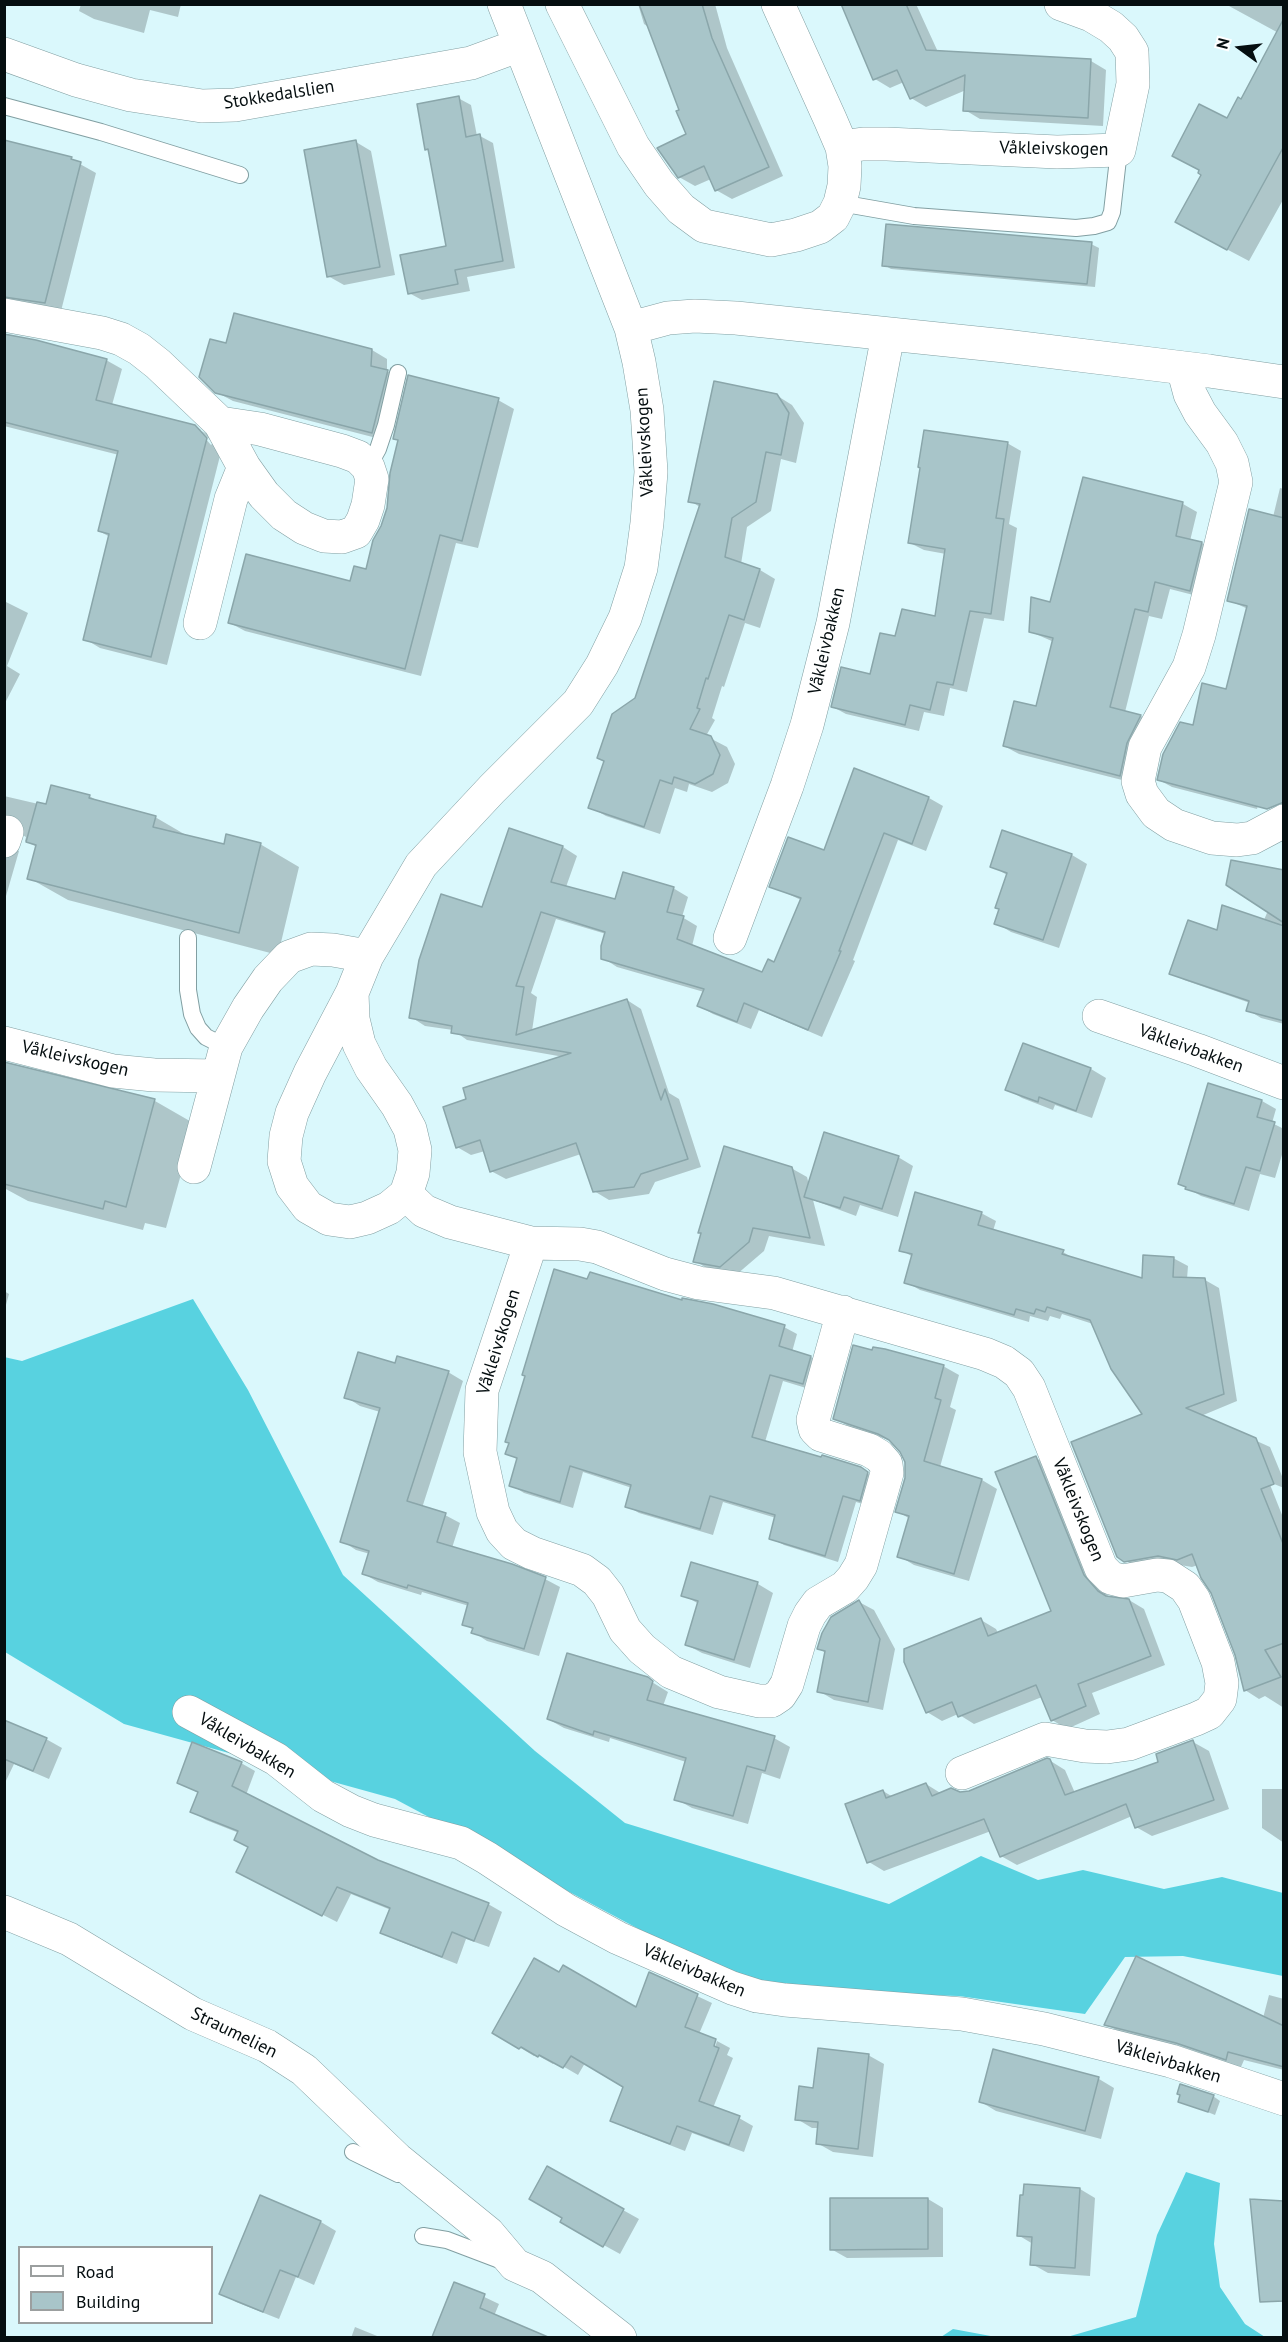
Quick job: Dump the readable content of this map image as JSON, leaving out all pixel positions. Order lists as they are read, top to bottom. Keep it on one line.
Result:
{"streets":{"street":["Stokkedalslien","Våkleivskogen","Våkleivbakken","Straumelien"]},"crossings":[["Stokkedalslien","Våkleivskogen"]],"legend":["Road","Building"],"north":"left"}
